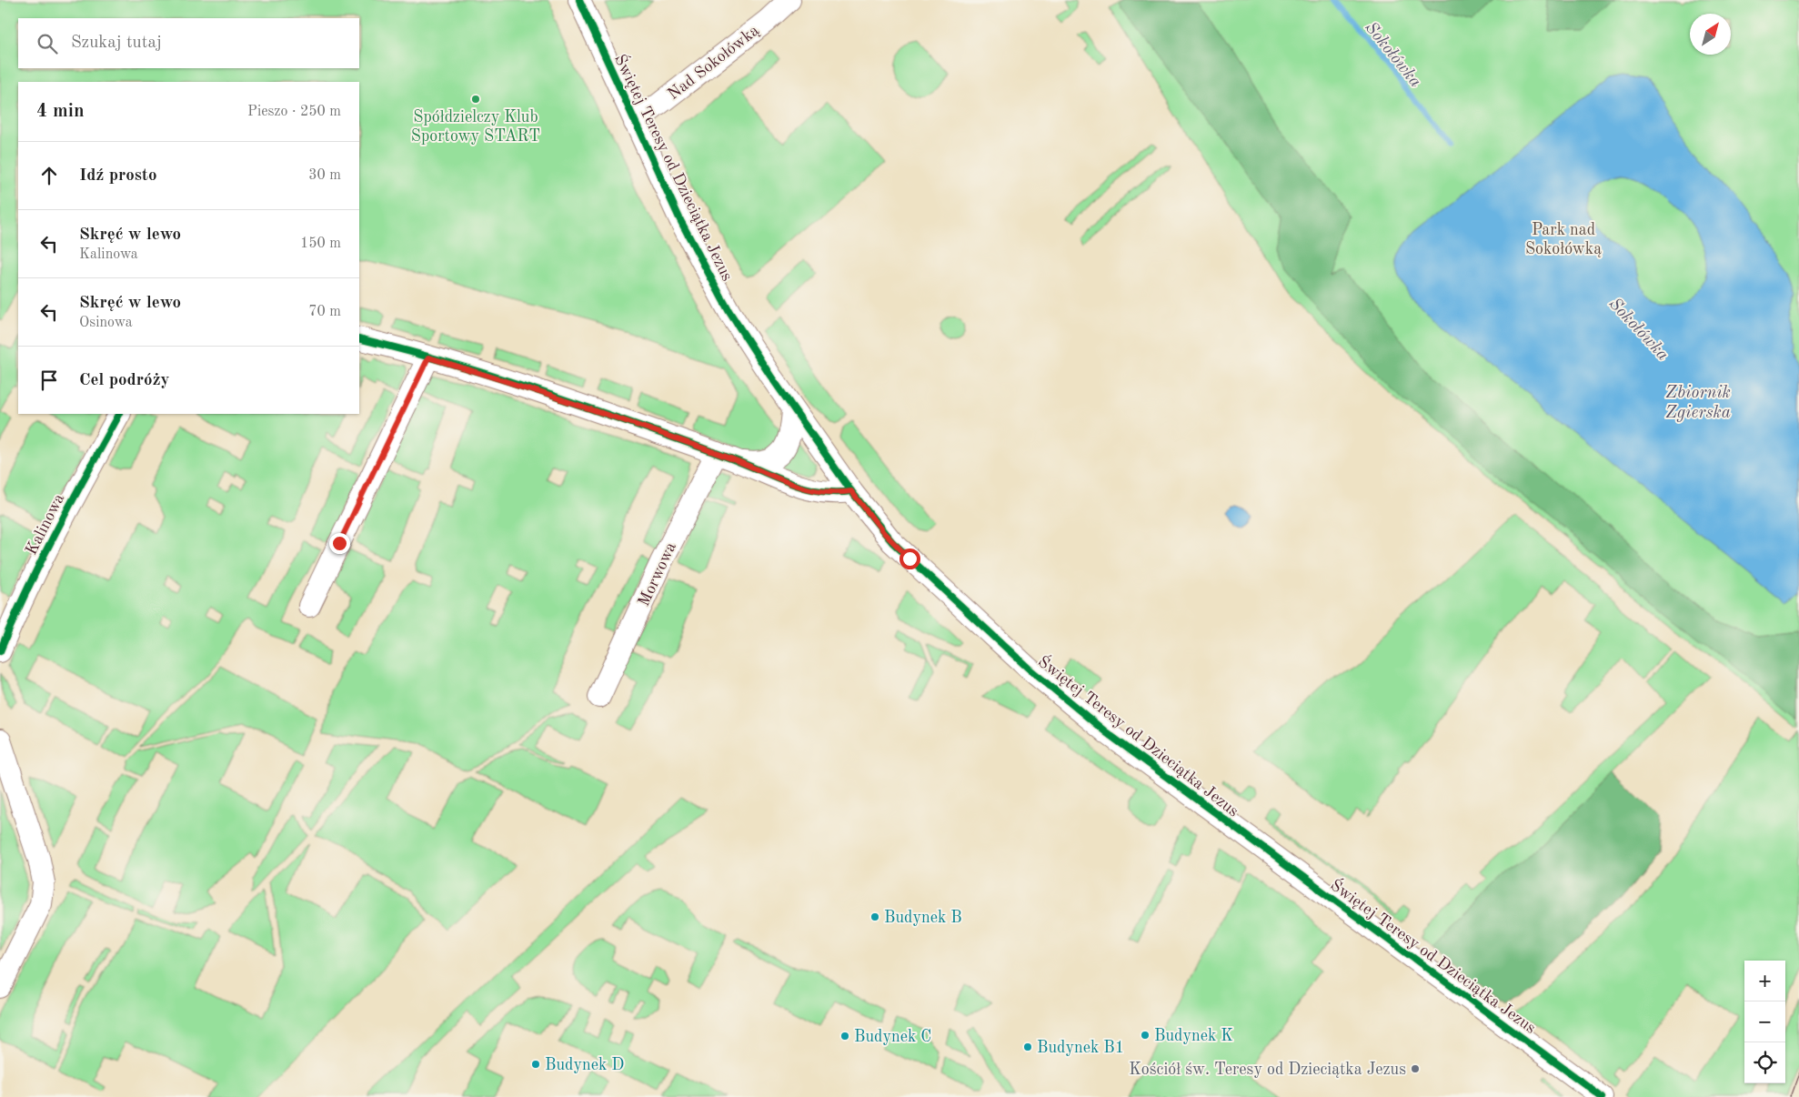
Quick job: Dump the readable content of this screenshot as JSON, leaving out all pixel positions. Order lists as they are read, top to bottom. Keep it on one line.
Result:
{"streets":{"street":["Nad Sokołówką","Świętej Teresy od Dzieciątka Jezus","Kalinowa","Morwowa"]},"crossings":[["Nad Sokołówką","Świętej Teresy od Dzieciątka Jezus"]],"water":["Sokołówka","Zbiornik Zgierska"],"parks":["Park nad Sokołówką"],"places":["Spółdzielczy Klub Sportowy START","Budynek B","Budynek K","Budynek C","Budynek B1","Budynek D","Kościół św. Teresy od Dzieciątka Jezus"],"north":"top right","page":{"search":"Szukaj tutaj","heading":["4 min","Pieszo · 250 m"],"list":[["Idź prosto","30 m"],["Skręć w lewo","Kalinowa","150 m"],["Skręć w lewo","Osinowa","70 m"],"Cel podróży"],"map_buttons":["+","−"]}}
